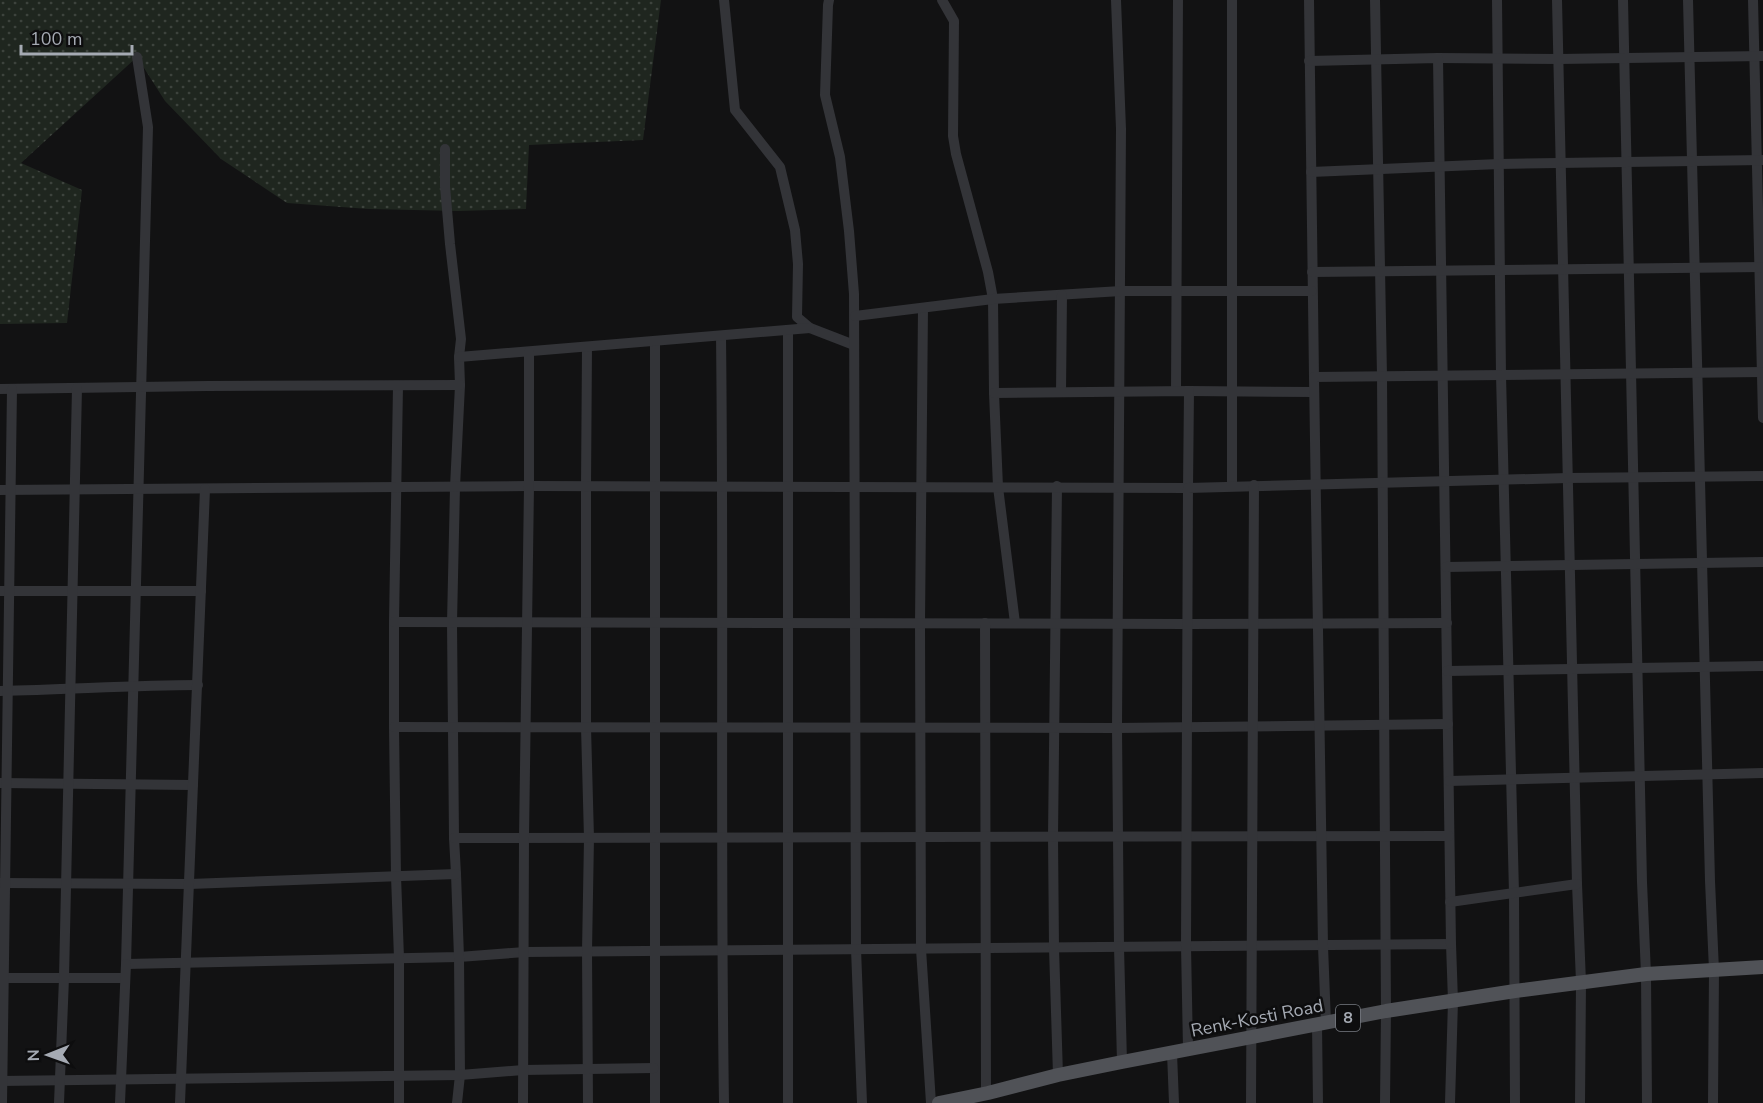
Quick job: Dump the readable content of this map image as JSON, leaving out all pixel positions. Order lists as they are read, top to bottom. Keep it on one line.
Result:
{"streets":{"main road":["Renk-Kosti Road","8"]},"scale_bar":"100 m","north":"left"}
